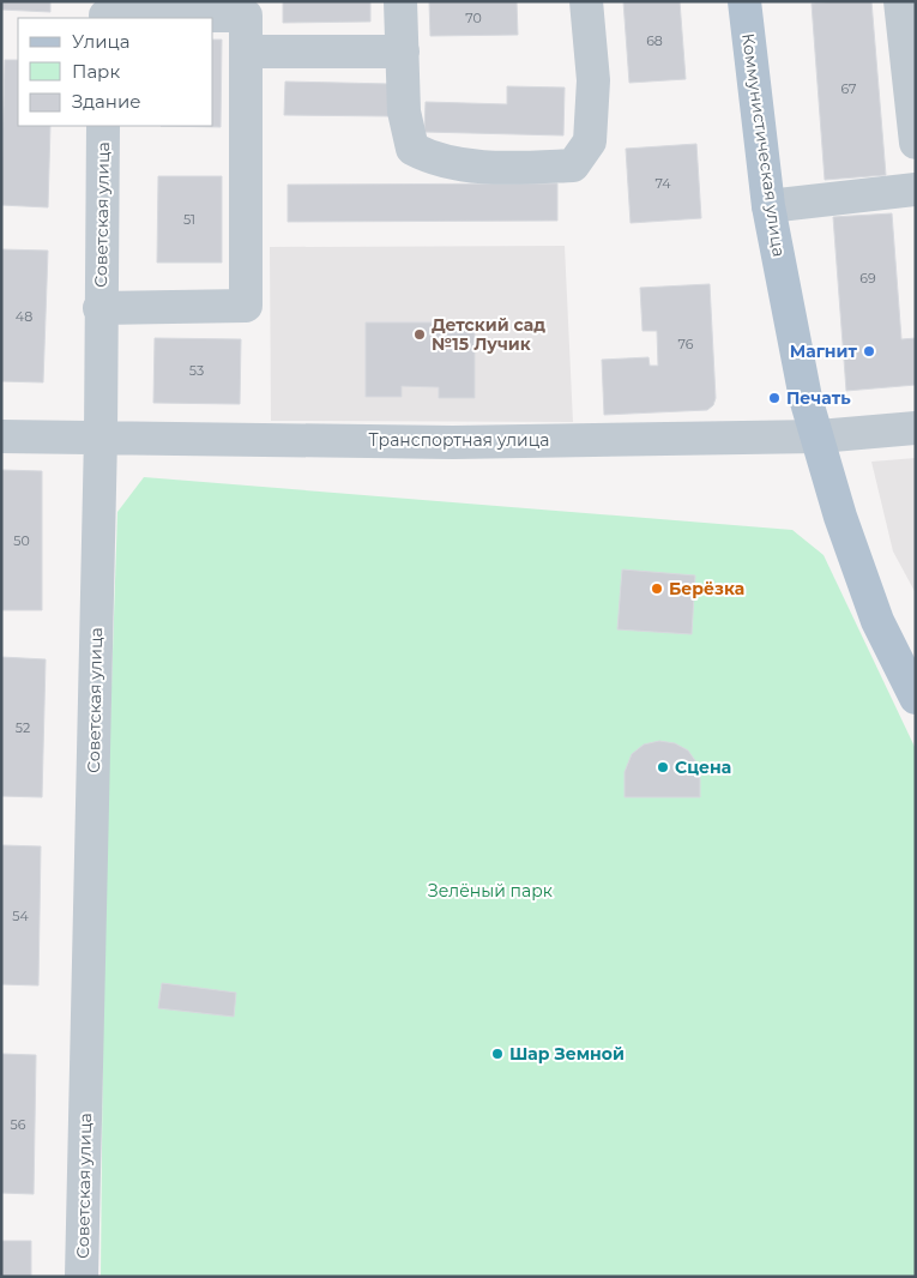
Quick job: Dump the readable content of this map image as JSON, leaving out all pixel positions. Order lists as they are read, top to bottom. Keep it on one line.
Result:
{"streets":{"main road":["Коммунистическая улица"],"street":["Советская улица","Транспортная улица"]},"crossings":[["Коммунистическая улица","Транспортная улица"],["Советская улица","Транспортная улица"]],"parks":["Зелёный парк"],"places":["Детский сад №15 Лучик","Магнит","Печать","Берёзка","Сцена","Шар Земной"],"house_numbers":["70","68","67","74","51","69","48","76","53","50","52","54","56"],"legend":["Улица","Парк","Здание"]}
